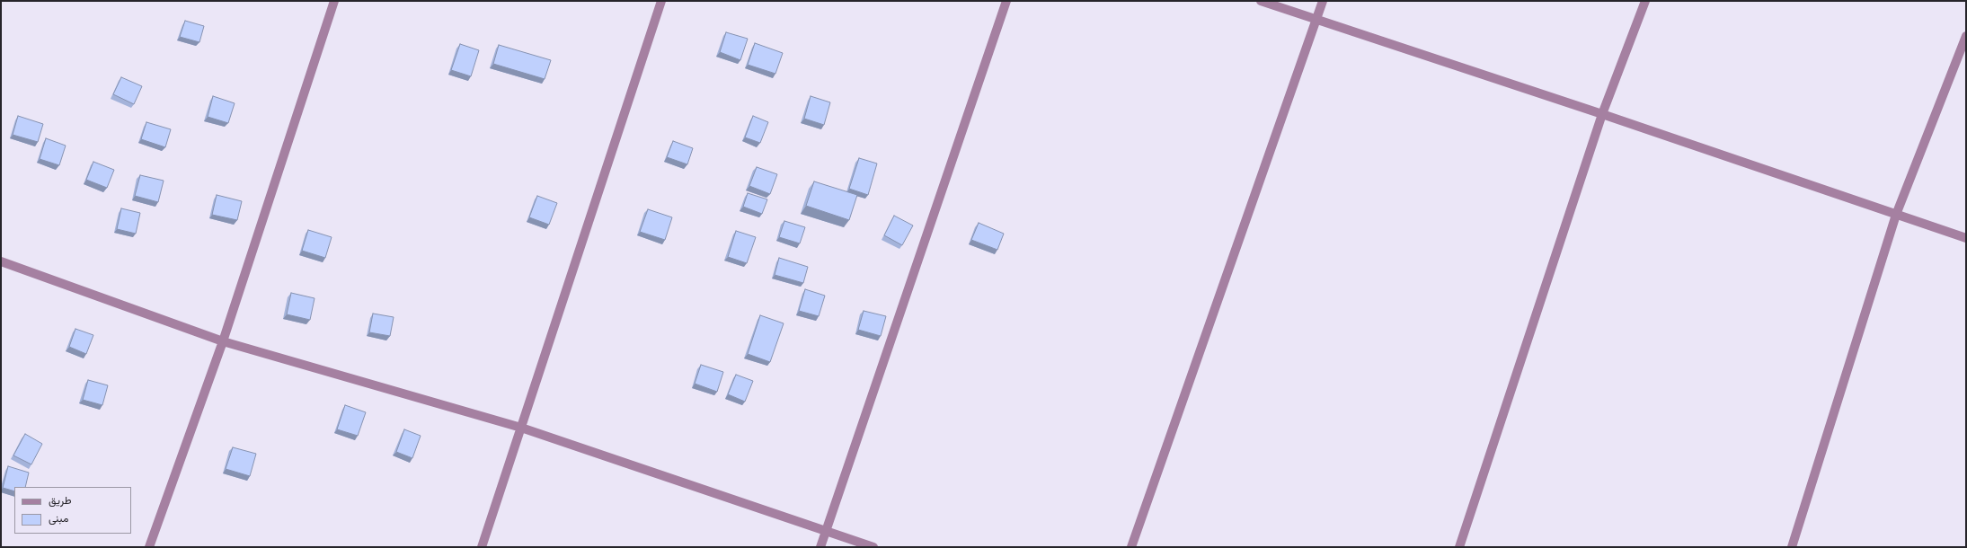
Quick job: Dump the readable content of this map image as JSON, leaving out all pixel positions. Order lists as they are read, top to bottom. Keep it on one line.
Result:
{"legend":["طريق","مبنى"]}
